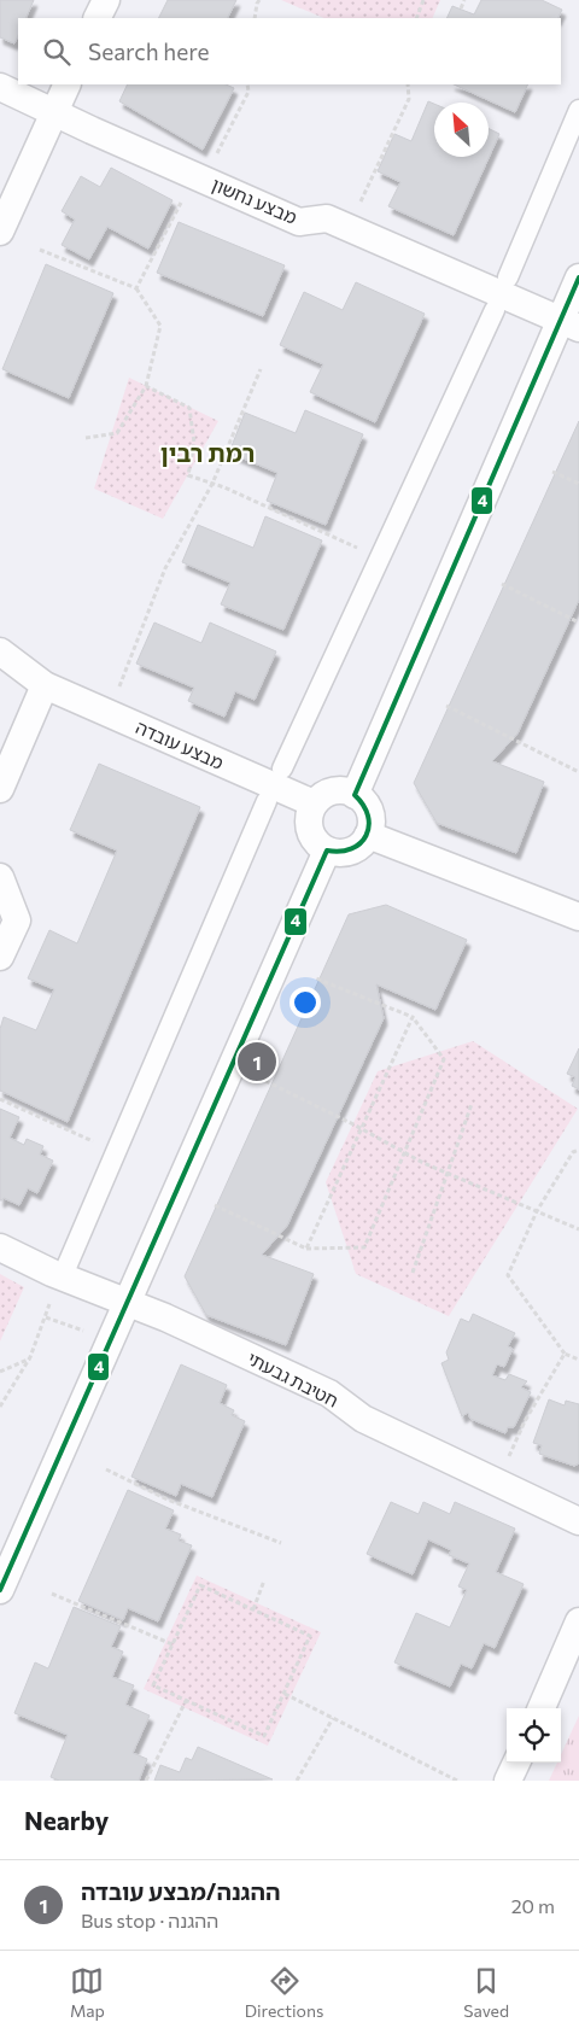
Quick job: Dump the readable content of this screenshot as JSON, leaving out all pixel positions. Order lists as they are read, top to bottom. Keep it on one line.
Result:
{"streets":{"street":["מבצע נחשון","מבצע עובדה","חטיבת גבעתי"]},"districts":["רמת רבין"],"lines":["transit line 4"],"north":"top left","page":{"search":"Search here","pins":"1","heading":"Nearby","list":[{"mark":"1","name":"ההגנה/מבצע עובדה","note":"Bus stop · ההגנה","value":"20 m"}],"nav":["Map","Directions","Saved"]}}
